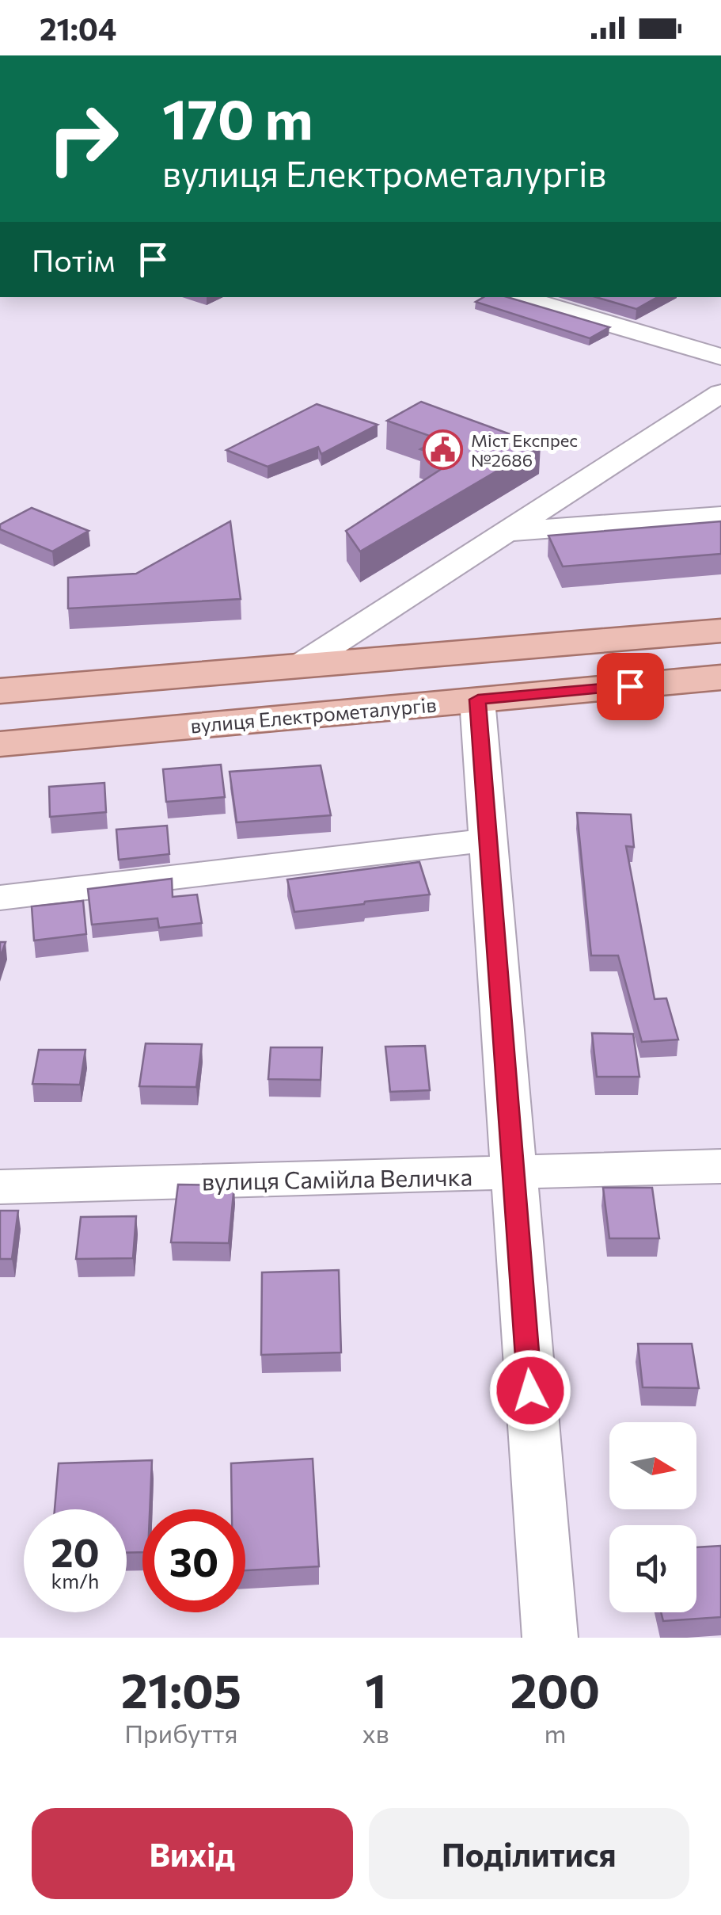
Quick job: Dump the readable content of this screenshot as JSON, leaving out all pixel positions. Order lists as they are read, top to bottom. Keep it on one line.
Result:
{"streets":{"main road":["вулиця Електрометалургів"],"street":["вулиця Самійла Величка"]},"places":{"public building":["Міст Експрес №2686"]},"north":"right","page":{"status":"21:04","turn":["170 m","вулиця Електрометалургів"],"then":"Потім","speed":"20 km/h","limit":"30","eta":["21:05","Прибуття","1","хв","200","m"],"buttons":["Вихід","Поділитися"]}}
